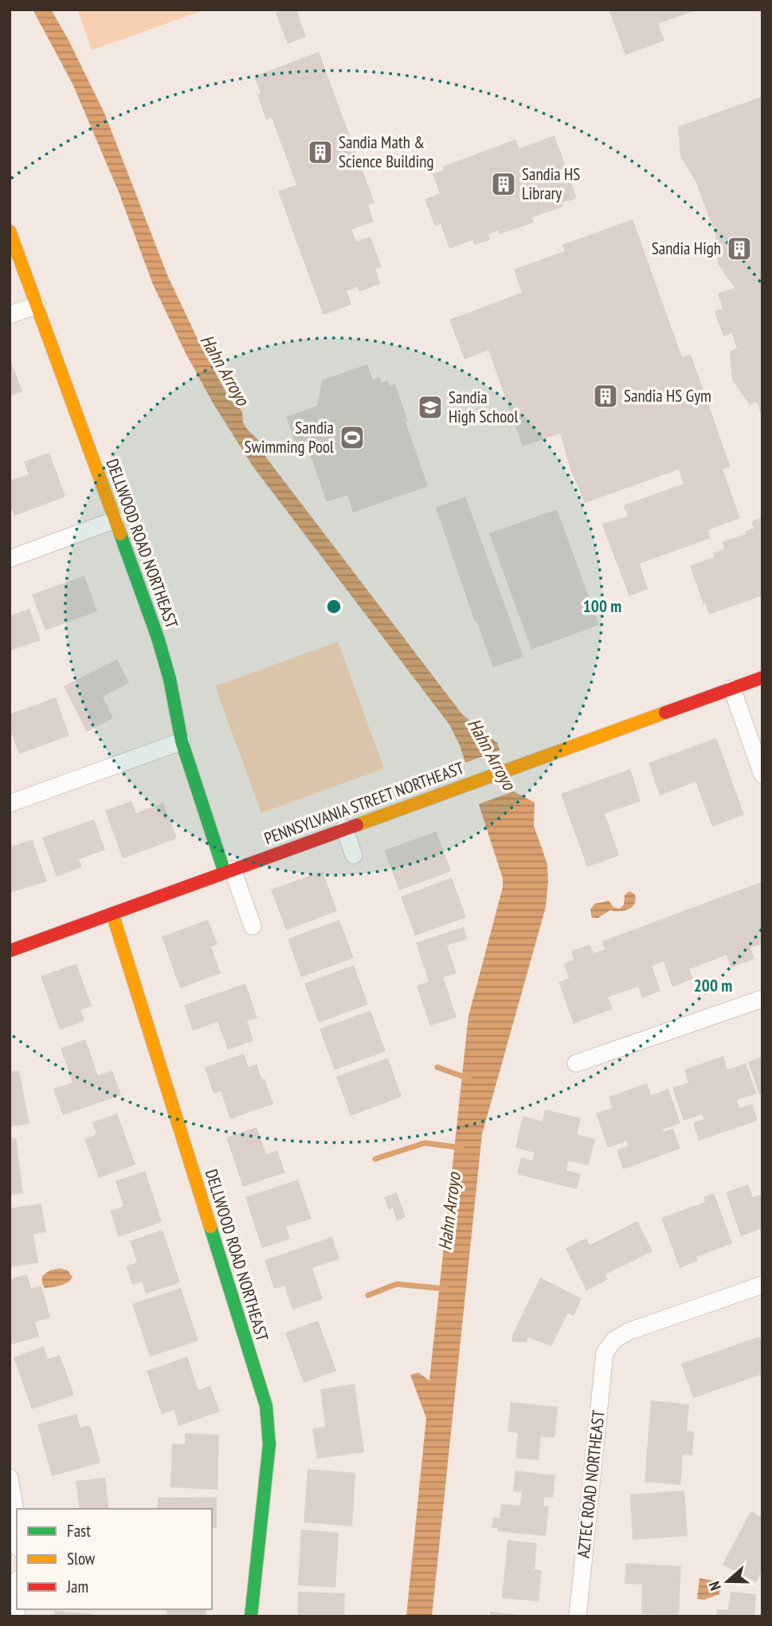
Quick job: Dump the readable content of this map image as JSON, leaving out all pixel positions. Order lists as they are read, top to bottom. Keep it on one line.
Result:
{"streets":{"street":["DELLWOOD ROAD NORTHEAST","PENNSYLVANIA STREET NORTHEAST","AZTEC ROAD NORTHEAST"]},"crossings":[["DELLWOOD ROAD NORTHEAST","PENNSYLVANIA STREET NORTHEAST"]],"water":["Hahn Arroyo"],"places":{"building":["Sandia Math & Science Building","Sandia HS Library","Sandia High","Sandia HS Gym"],"school or university":["Sandia High School"],"sports":["Sandia Swimming Pool"]},"legend":["Fast","Slow","Jam"],"north":"left","rings":["100 m","200 m"]}
